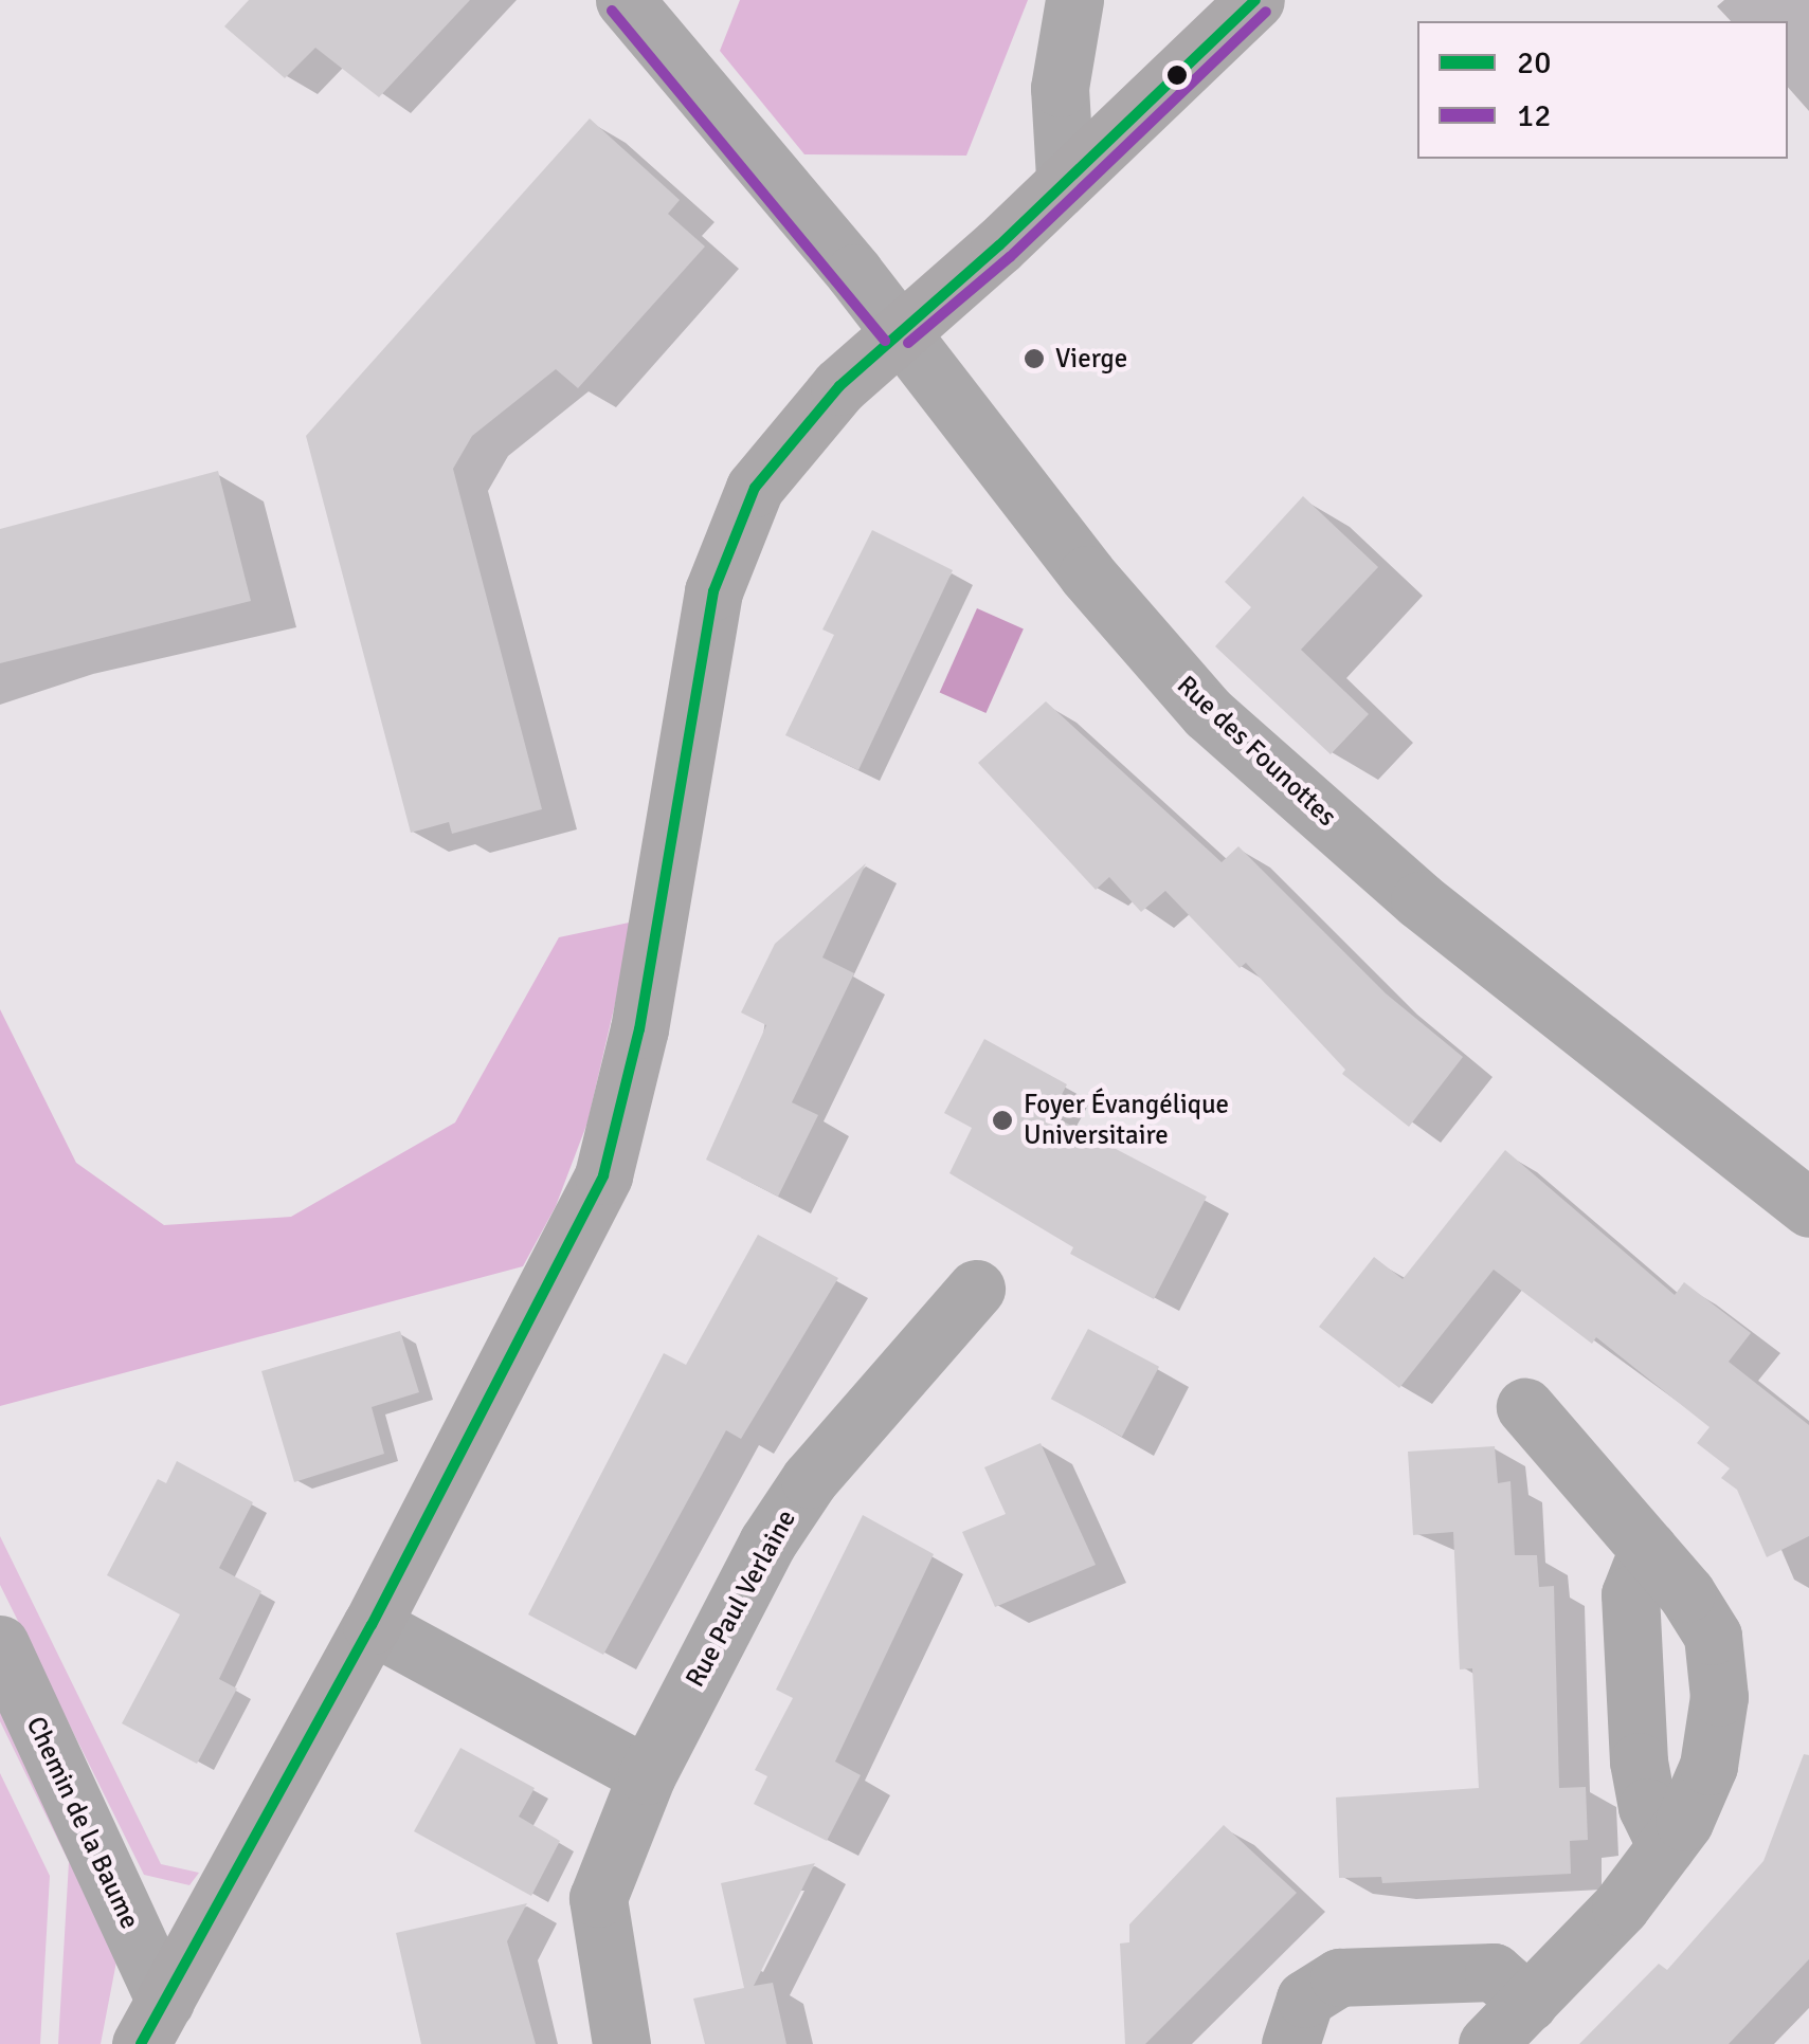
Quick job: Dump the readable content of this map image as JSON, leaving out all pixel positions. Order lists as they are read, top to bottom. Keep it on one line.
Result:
{"streets":{"street":["Rue des Founottes","Rue Paul Verlaine","Chemin de la Baume"]},"places":["Vierge","Foyer Évangélique Universitaire"],"lines":["transit line 20","transit line 12"],"legend":["20","12"]}
